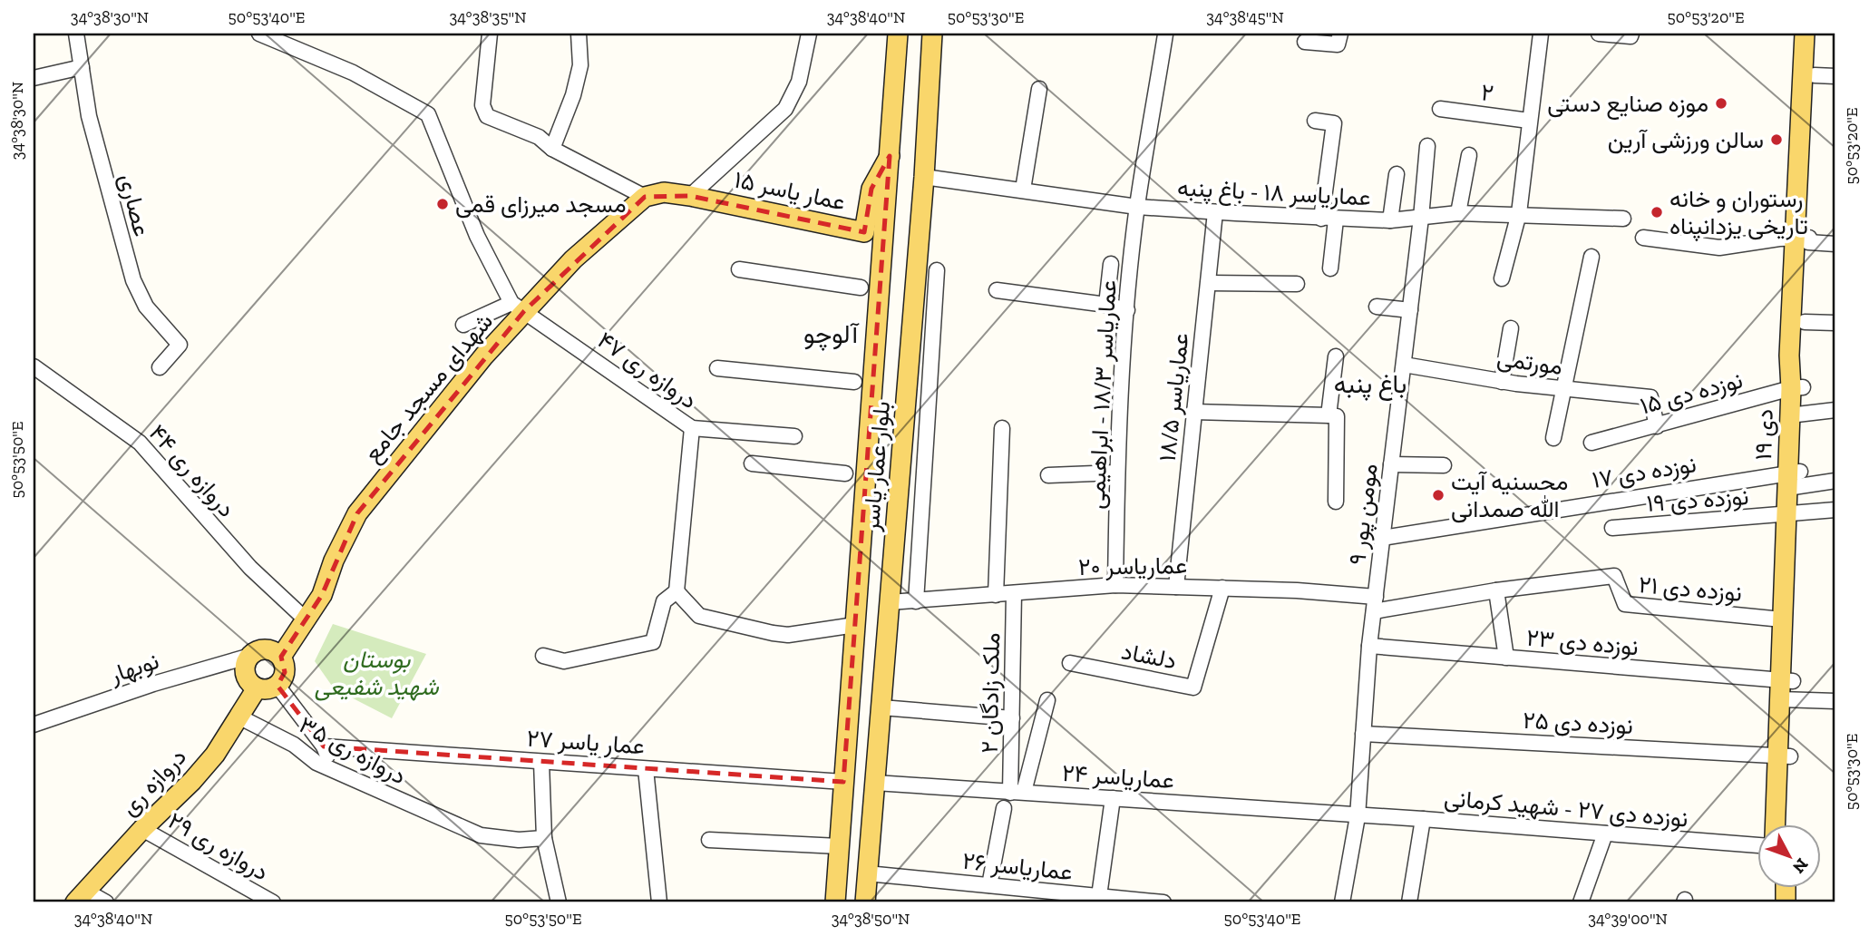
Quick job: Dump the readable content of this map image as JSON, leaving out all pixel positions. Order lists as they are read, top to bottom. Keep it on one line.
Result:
{"streets":{"main road":["عمار یاسر ۱۵","شهدای مسجد جامع","۱۹ دی","بلوار عمار یاسر","دروازه ری"],"street":["۲","عماریاسر ۱۸ - باغ پنبه","عصاری","مورتمی","دروازه ری ۴۷","نوزده دی ۱۵","عماریاسر ۱۸/۳ - ابراهیمی","عماریاسر ۱۸/۵","دروازه ری ۴۴","نوزده دی ۱۷","نوزده دی ۱۹","مومن پور ۹","عماریاسر ۲۰","نوزده دی ۲۱","نوزده دی ۲۳","دلشاد","نوبهار","۲ ملک زادگان","نوزده دی ۲۵","عمار یاسر ۲۷","دروازه ری ۳۵","عماریاسر ۲۴","نوزده دی ۲۷ - شهید کرمانی","دروازه ری ۲۹","عماریاسر ۲۶"]},"crossings":[["عمار یاسر ۱۵","شهدای مسجد جامع"],["عمار یاسر ۱۵","بلوار عمار یاسر"],["عماریاسر ۱۸ - باغ پنبه","عماریاسر ۱۸/۳ - ابراهیمی"],["عماریاسر ۱۸ - باغ پنبه","عماریاسر ۱۸/۵"],["عماریاسر ۱۸ - باغ پنبه","بلوار عمار یاسر"],["عماریاسر ۱۸ - باغ پنبه","مومن پور ۹"],["مورتمی","نوزده دی ۱۵"],["مورتمی","مومن پور ۹"],["دروازه ری ۴۷","شهدای مسجد جامع"],["شهدای مسجد جامع","دروازه ری ۴۴"],["شهدای مسجد جامع","نوبهار"],["شهدای مسجد جامع","دروازه ری"],["نوزده دی ۱۵","۱۹ دی"],["عماریاسر ۱۸/۳ - ابراهیمی","عماریاسر ۲۰"],["عماریاسر ۱۸/۵","عماریاسر ۲۰"],["۱۹ دی","نوزده دی ۱۷"],["۱۹ دی","نوزده دی ۱۹"],["۱۹ دی","نوزده دی ۲۱"],["۱۹ دی","نوزده دی ۲۳"],["۱۹ دی","نوزده دی ۲۵"],["بلوار عمار یاسر","عماریاسر ۲۰"],["بلوار عمار یاسر","عمار یاسر ۲۷"],["بلوار عمار یاسر","عماریاسر ۲۴"],["بلوار عمار یاسر","عماریاسر ۲۶"],["نوزده دی ۱۷","مومن پور ۹"],["مومن پور ۹","عماریاسر ۲۰"],["مومن پور ۹","نوزده دی ۲۳"],["مومن پور ۹","نوزده دی ۲۵"],["مومن پور ۹","عماریاسر ۲۴"],["مومن پور ۹","نوزده دی ۲۷ - شهید کرمانی"],["عماریاسر ۲۰","نوزده دی ۲۱"],["عماریاسر ۲۰","دلشاد"],["عماریاسر ۲۰","۲ ملک زادگان"],["نوبهار","دروازه ری"],["۲ ملک زادگان","عماریاسر ۲۴"],["دروازه ری ۳۵","دروازه ری"],["عماریاسر ۲۴","نوزده دی ۲۷ - شهید کرمانی"],["دروازه ری","دروازه ری ۲۹"]],"districts":["آلوچو","باغ پنبه"],"parks":["بوستان شهید شفیعی"],"places":["موزه صنایع دستی","سالن ورزشی آرین","مسجد میرزای قمی","رستوران و خانه تاریخی یزدانپناه","محسنیه آیت الله صمدانی"],"north":"bottom right","coordinates":["34°38'30\"N","50°53'40\"E","34°38'35\"N","34°38'40\"N","50°53'30\"E","34°38'45\"N","50°53'20\"E","50°53'50\"E","34°38'50\"N","34°39'00\"N"]}
